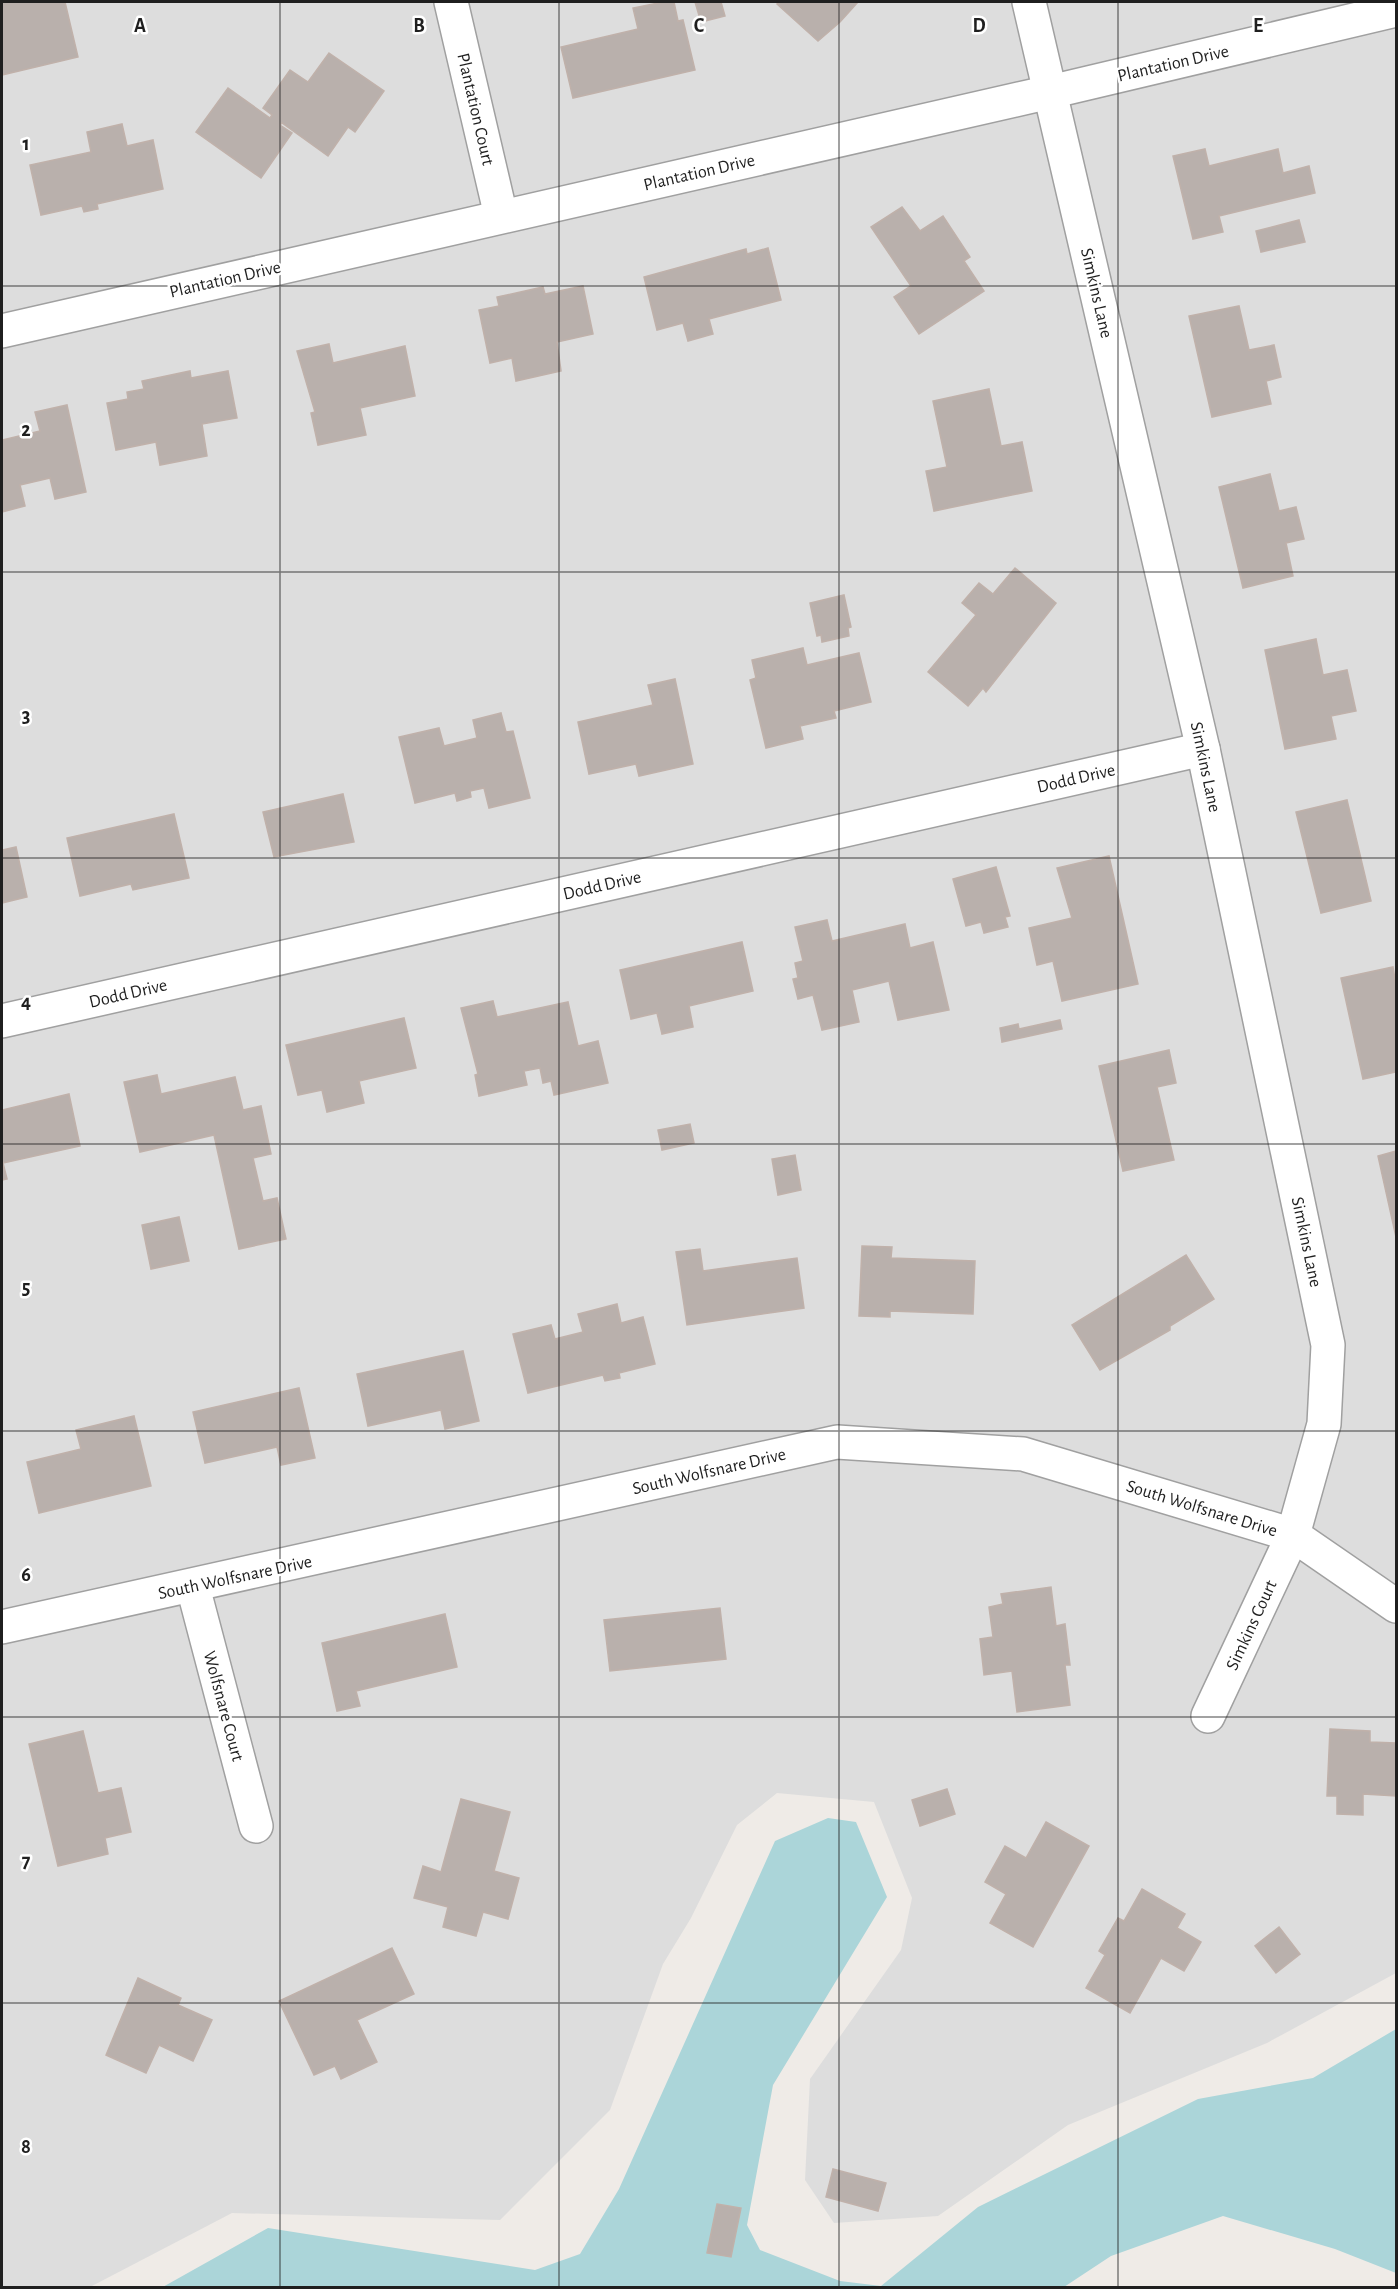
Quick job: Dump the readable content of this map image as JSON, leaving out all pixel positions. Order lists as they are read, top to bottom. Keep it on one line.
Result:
{"streets":{"street":["Plantation Drive","Plantation Court","Simkins Lane","Dodd Drive","South Wolfsnare Drive","Simkins Court","Wolfsnare Court"]},"crossings":[["Plantation Drive","Plantation Court"],["Plantation Drive","Simkins Lane"],["Simkins Lane","Dodd Drive"],["Simkins Lane","South Wolfsnare Drive"],["Simkins Lane","Simkins Court"],["South Wolfsnare Drive","Simkins Court"],["South Wolfsnare Drive","Wolfsnare Court"]],"grid":{"columns":["A","B","C","D","E"],"rows":["1","2","3","4","5","6","7","8"]}}
